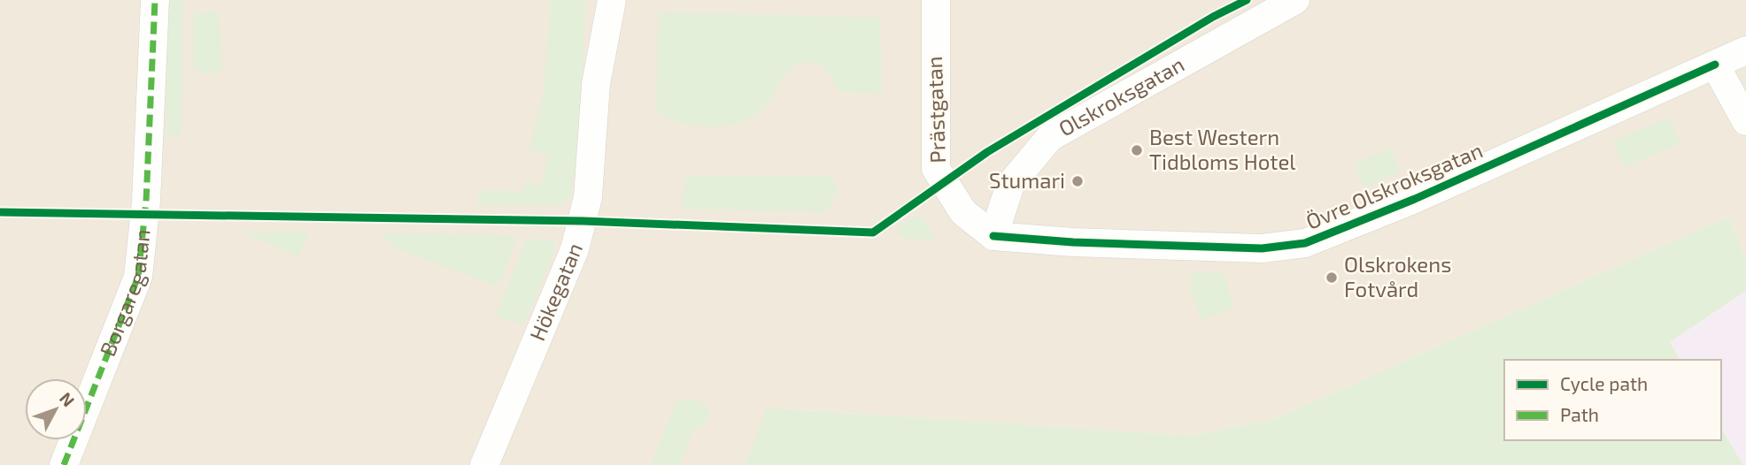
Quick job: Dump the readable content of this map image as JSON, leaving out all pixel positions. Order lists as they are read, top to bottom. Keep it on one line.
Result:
{"streets":{"street":["Olskroksgatan","Prästgatan","Övre Olskroksgatan","Borgaregatan","Hökegatan"]},"crossings":[["Olskroksgatan","Prästgatan"],["Olskroksgatan","Övre Olskroksgatan"],["Prästgatan","Övre Olskroksgatan"]],"places":["Best Western Tidbloms Hotel","Stumari","Olskrokens Fotvård"],"legend":["Cycle path","Path"],"north":"top right"}
